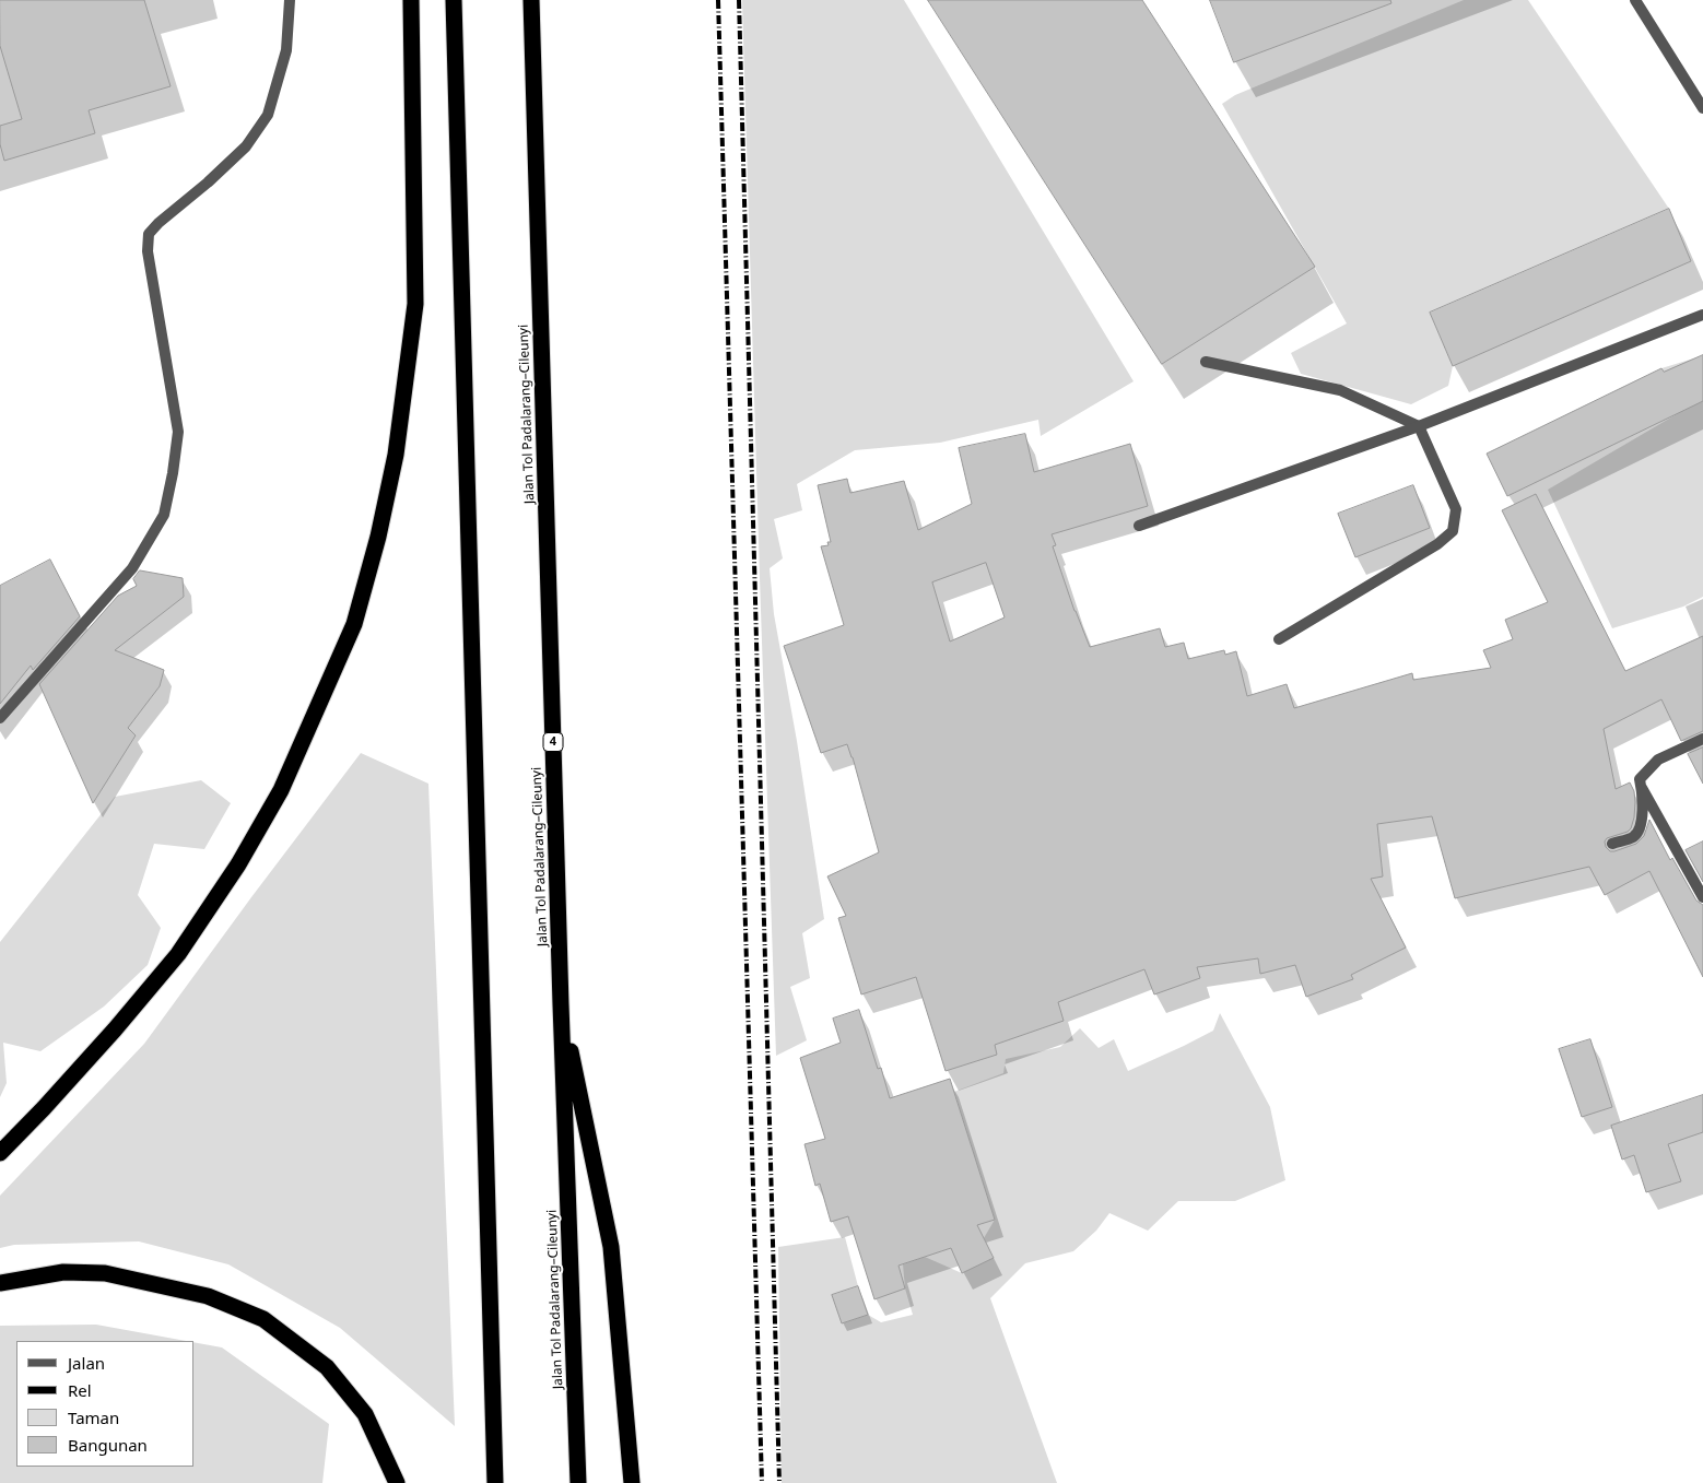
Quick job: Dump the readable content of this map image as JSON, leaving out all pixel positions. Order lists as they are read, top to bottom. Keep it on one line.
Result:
{"streets":{"highway":["Jalan Tol Padalarang–Cileunyi","4"]},"legend":["Jalan","Rel","Taman","Bangunan"]}
